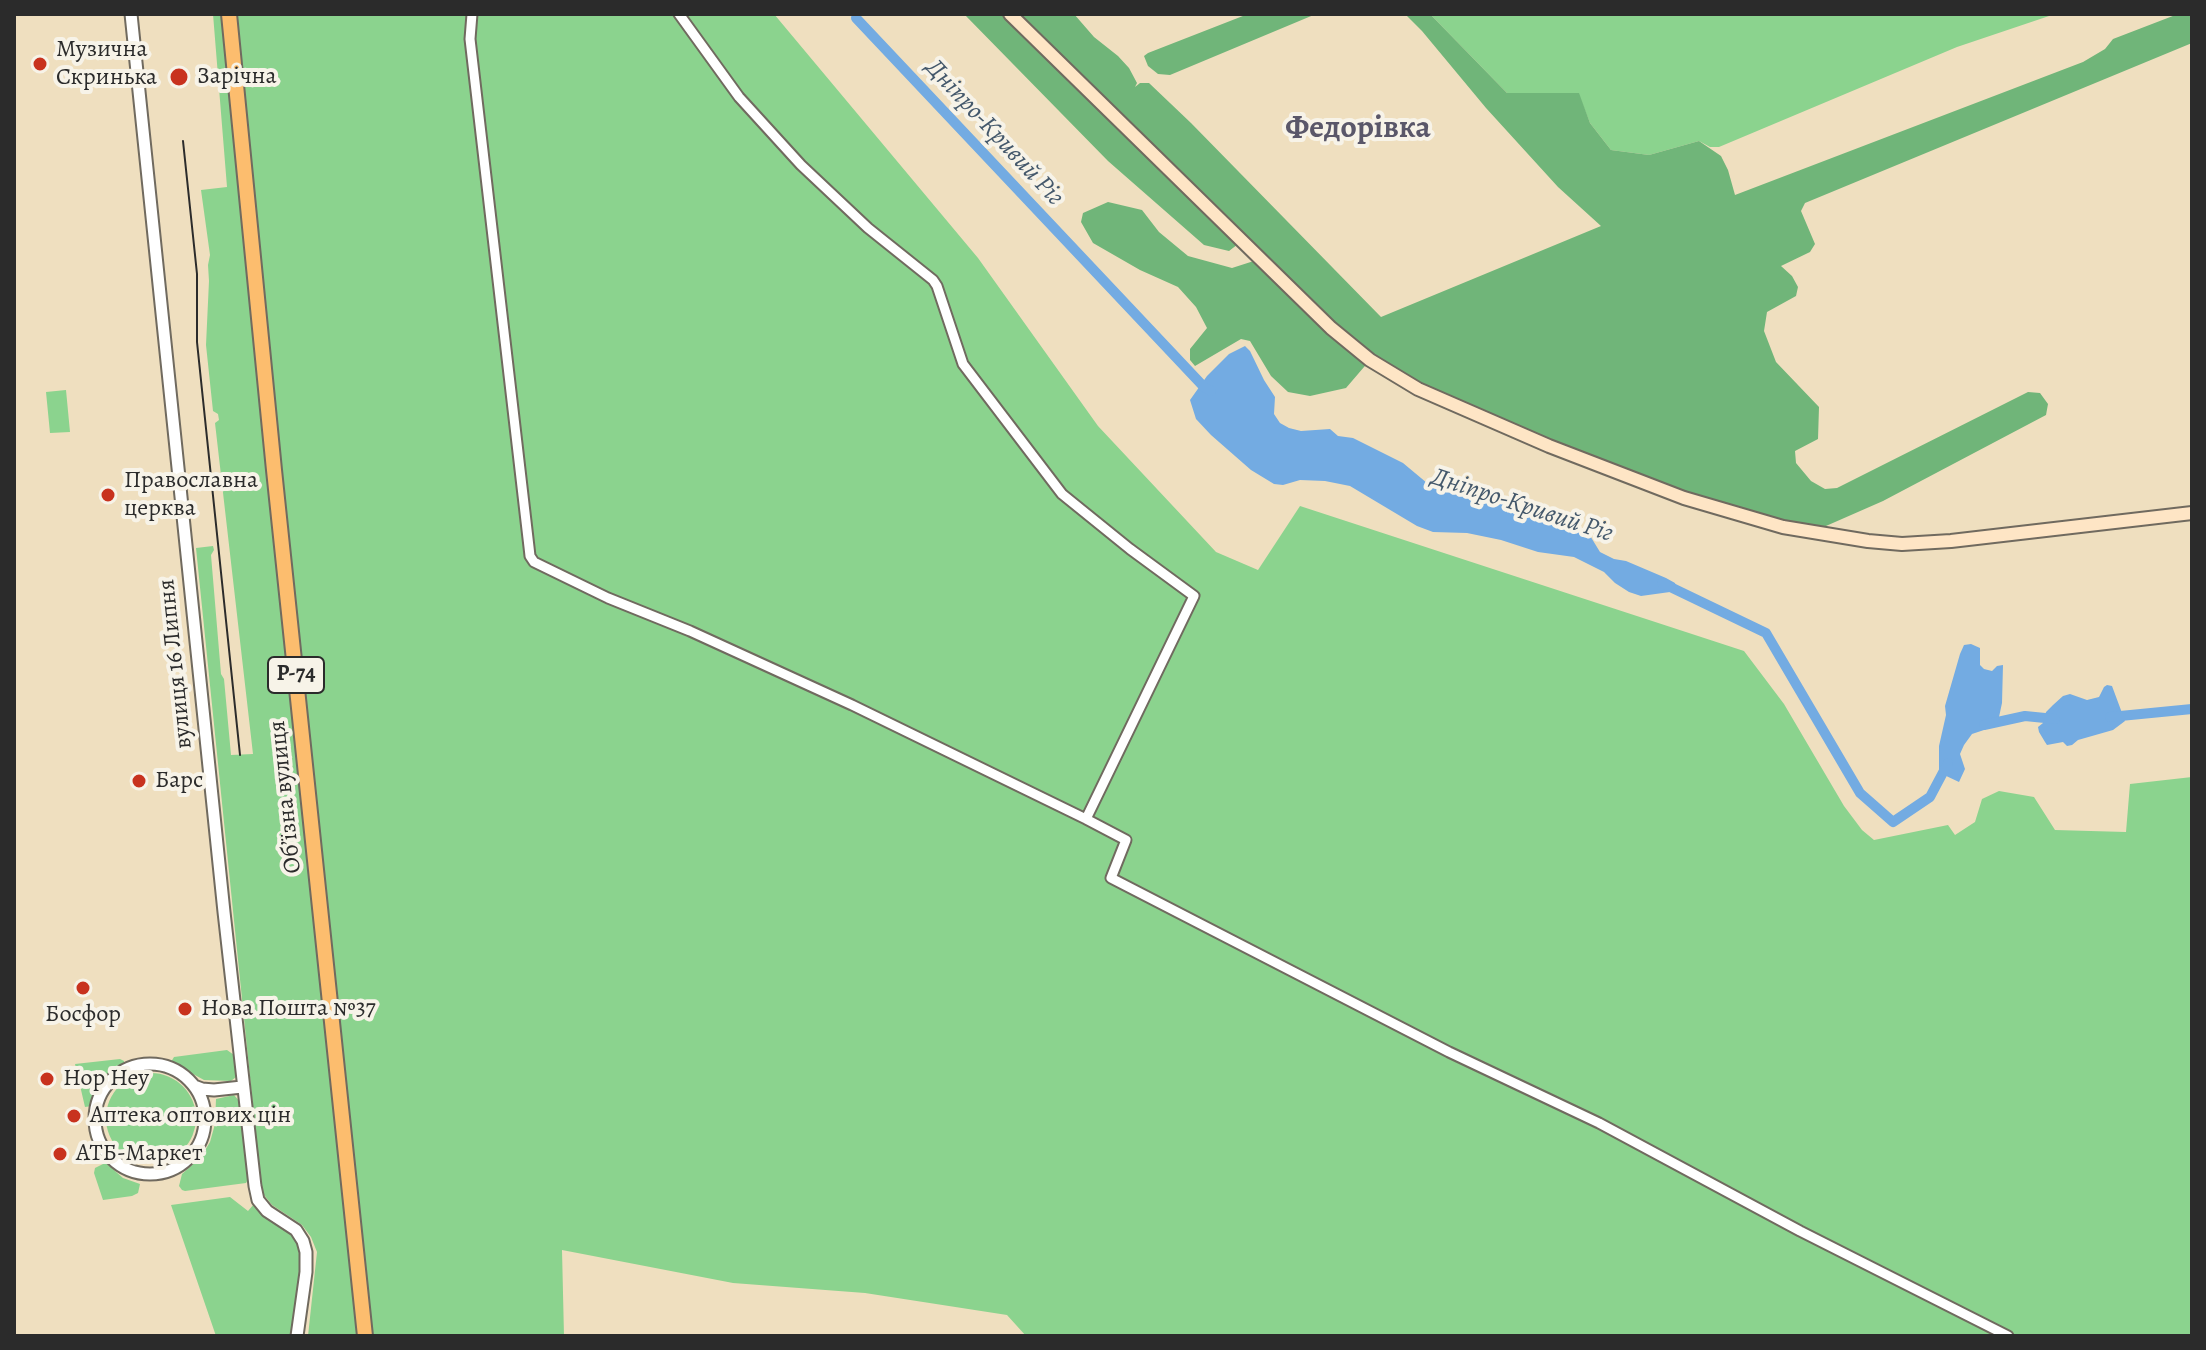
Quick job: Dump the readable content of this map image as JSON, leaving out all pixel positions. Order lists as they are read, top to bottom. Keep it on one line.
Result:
{"streets":{"main road":["Р-74","Обʼїзна вулиця"],"street":["вулиця 16 Липня"]},"districts":["Федорівка"],"water":["Дніпро-Кривий Ріг"],"places":["Музична Скринька","Зарічна","Православна церква","Барс","Босфор","Нова Пошта №37","Hop Hey","Аптека оптових цін","АТБ-Маркет"]}
